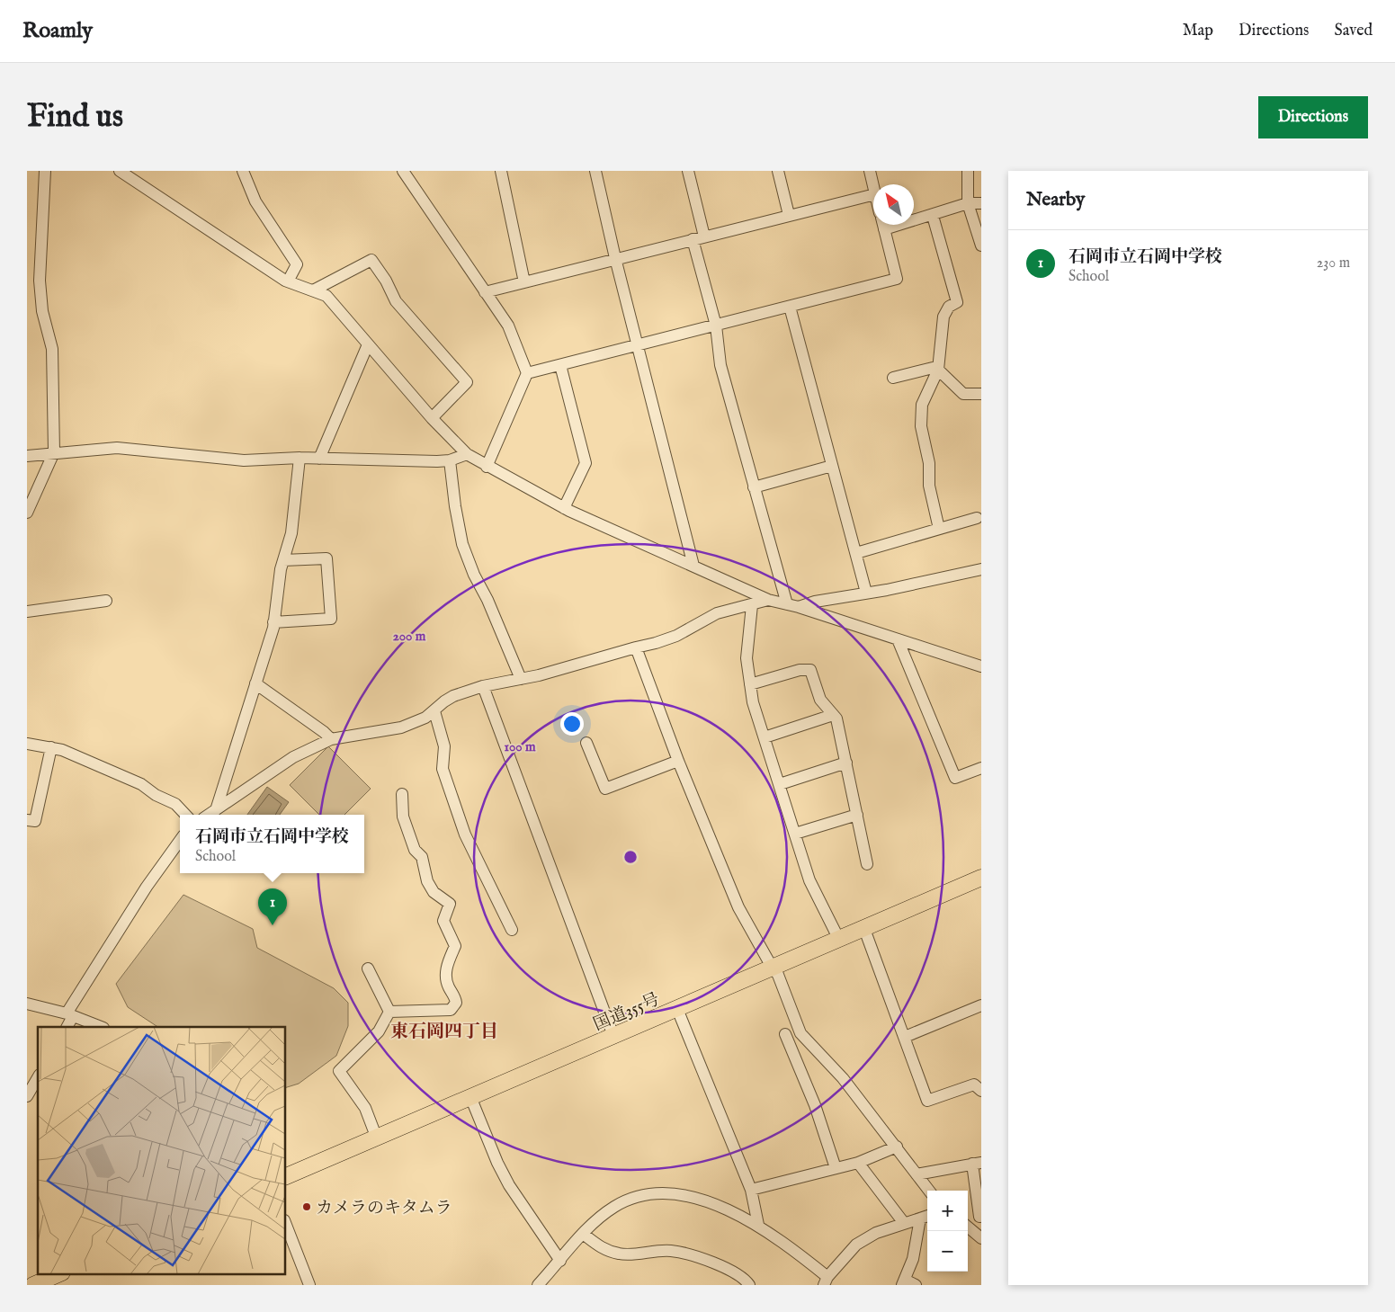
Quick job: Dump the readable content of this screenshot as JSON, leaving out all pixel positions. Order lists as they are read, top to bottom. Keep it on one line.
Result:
{"streets":{"highway":["国道355号"]},"districts":["東石岡四丁目"],"places":["カメラのキタムラ"],"north":"top left","page":{"header":"Roamly","nav":["Map","Directions","Saved"],"buttons":"Directions","title":"Find us","heading":"Nearby","list":[{"mark":"1","name":"石岡市立石岡中学校","note":"School","value":"230 m"}],"popup":["石岡市立石岡中学校","School"],"pins":"1","map_buttons":["+","−"]},"rings":["200 m","100 m"]}
